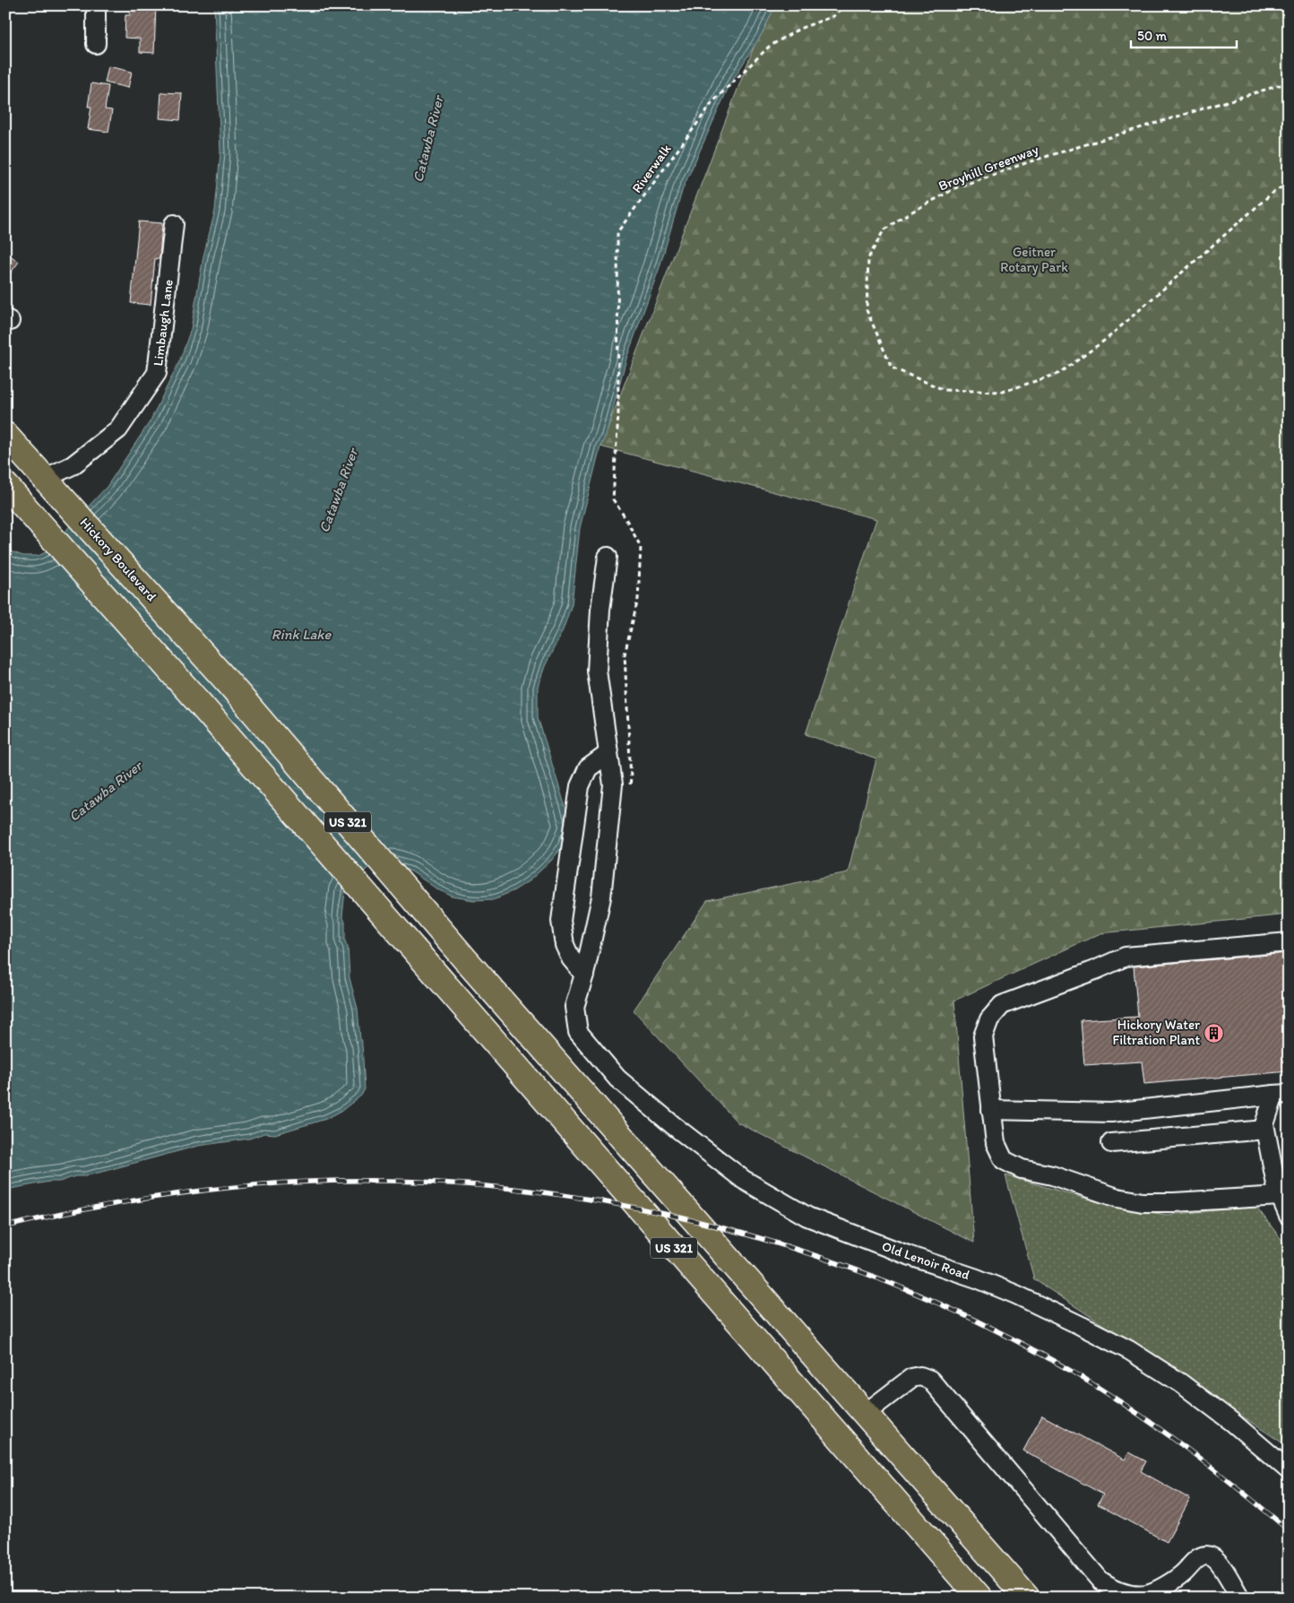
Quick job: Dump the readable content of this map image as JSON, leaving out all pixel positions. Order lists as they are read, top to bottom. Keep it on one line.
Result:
{"streets":{"highway":["Hickory Boulevard","US 321"],"street":["Limbaugh Lane","Old Lenoir Road"],"path":["Broyhill Greenway","Riverwalk"]},"crossings":[["Limbaugh Lane","Hickory Boulevard"],["Hickory Boulevard","US 321"]],"water":["Catawba River","Rink Lake"],"parks":["Geitner Rotary Park"],"places":{"building":["Hickory Water Filtration Plant"]},"scale_bar":"50 m"}
